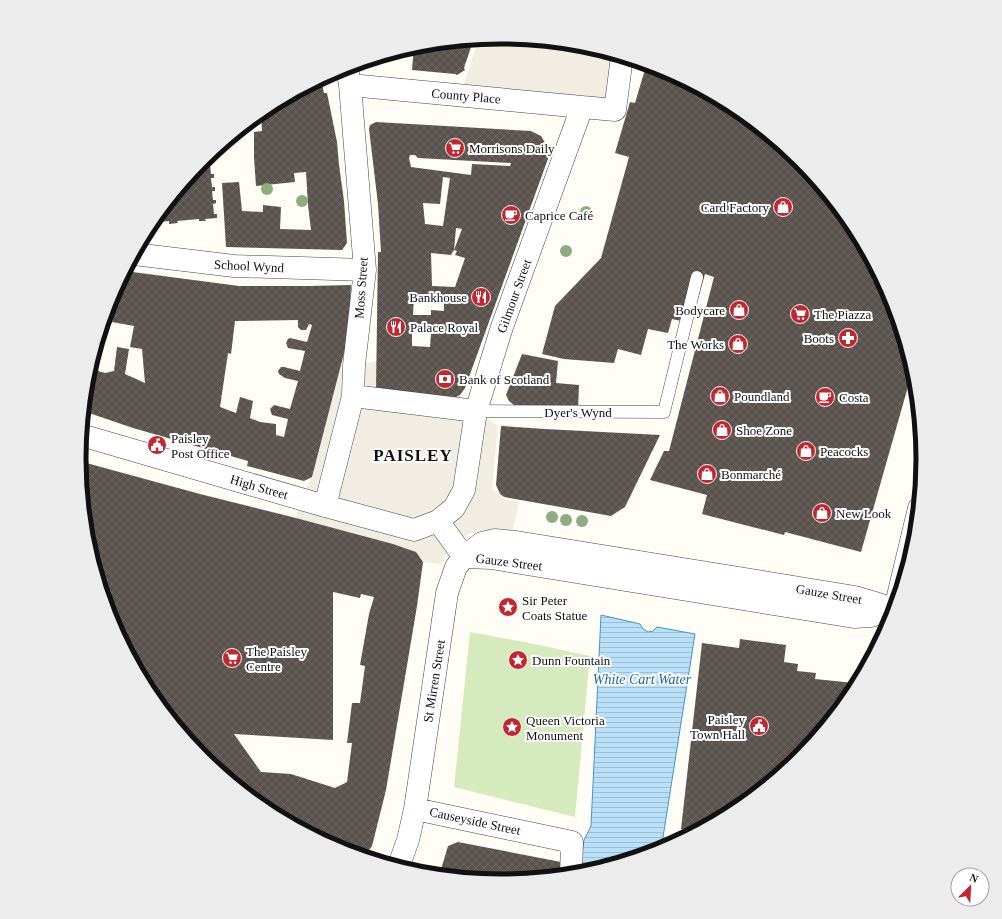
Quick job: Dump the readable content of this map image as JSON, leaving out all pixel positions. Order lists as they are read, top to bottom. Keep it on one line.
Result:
{"streets":{"street":["County Place","School Wynd","Moss Street","Gilmour Street","Dyer's Wynd","High Street","Gauze Street","St Mirren Street","Causeyside Street"]},"crossings":[["County Place","Moss Street"],["County Place","Gilmour Street"],["School Wynd","Moss Street"],["Moss Street","Dyer's Wynd"],["Moss Street","High Street"],["Gilmour Street","Dyer's Wynd"],["Gilmour Street","High Street"],["Gauze Street","St Mirren Street"],["St Mirren Street","Causeyside Street"]],"districts":["PAISLEY"],"water":["White Cart Water"],"places":{"supermarket":["Morrisons Daily","The Piazza","The Paisley Centre"],"shop":["Card Factory","Bodycare","The Works","Poundland","Shoe Zone","Peacocks","Bonmarché","New Look"],"cafe":["Caprice Café","Costa"],"restaurant":["Bankhouse","Palace Royal"],"pharmacy":["Boots"],"bank":["Bank of Scotland"],"public building":["Paisley Post Office","Paisley Town Hall"],"place":["Sir Peter Coats Statue","Dunn Fountain","Queen Victoria Monument"]},"north":"top right"}
